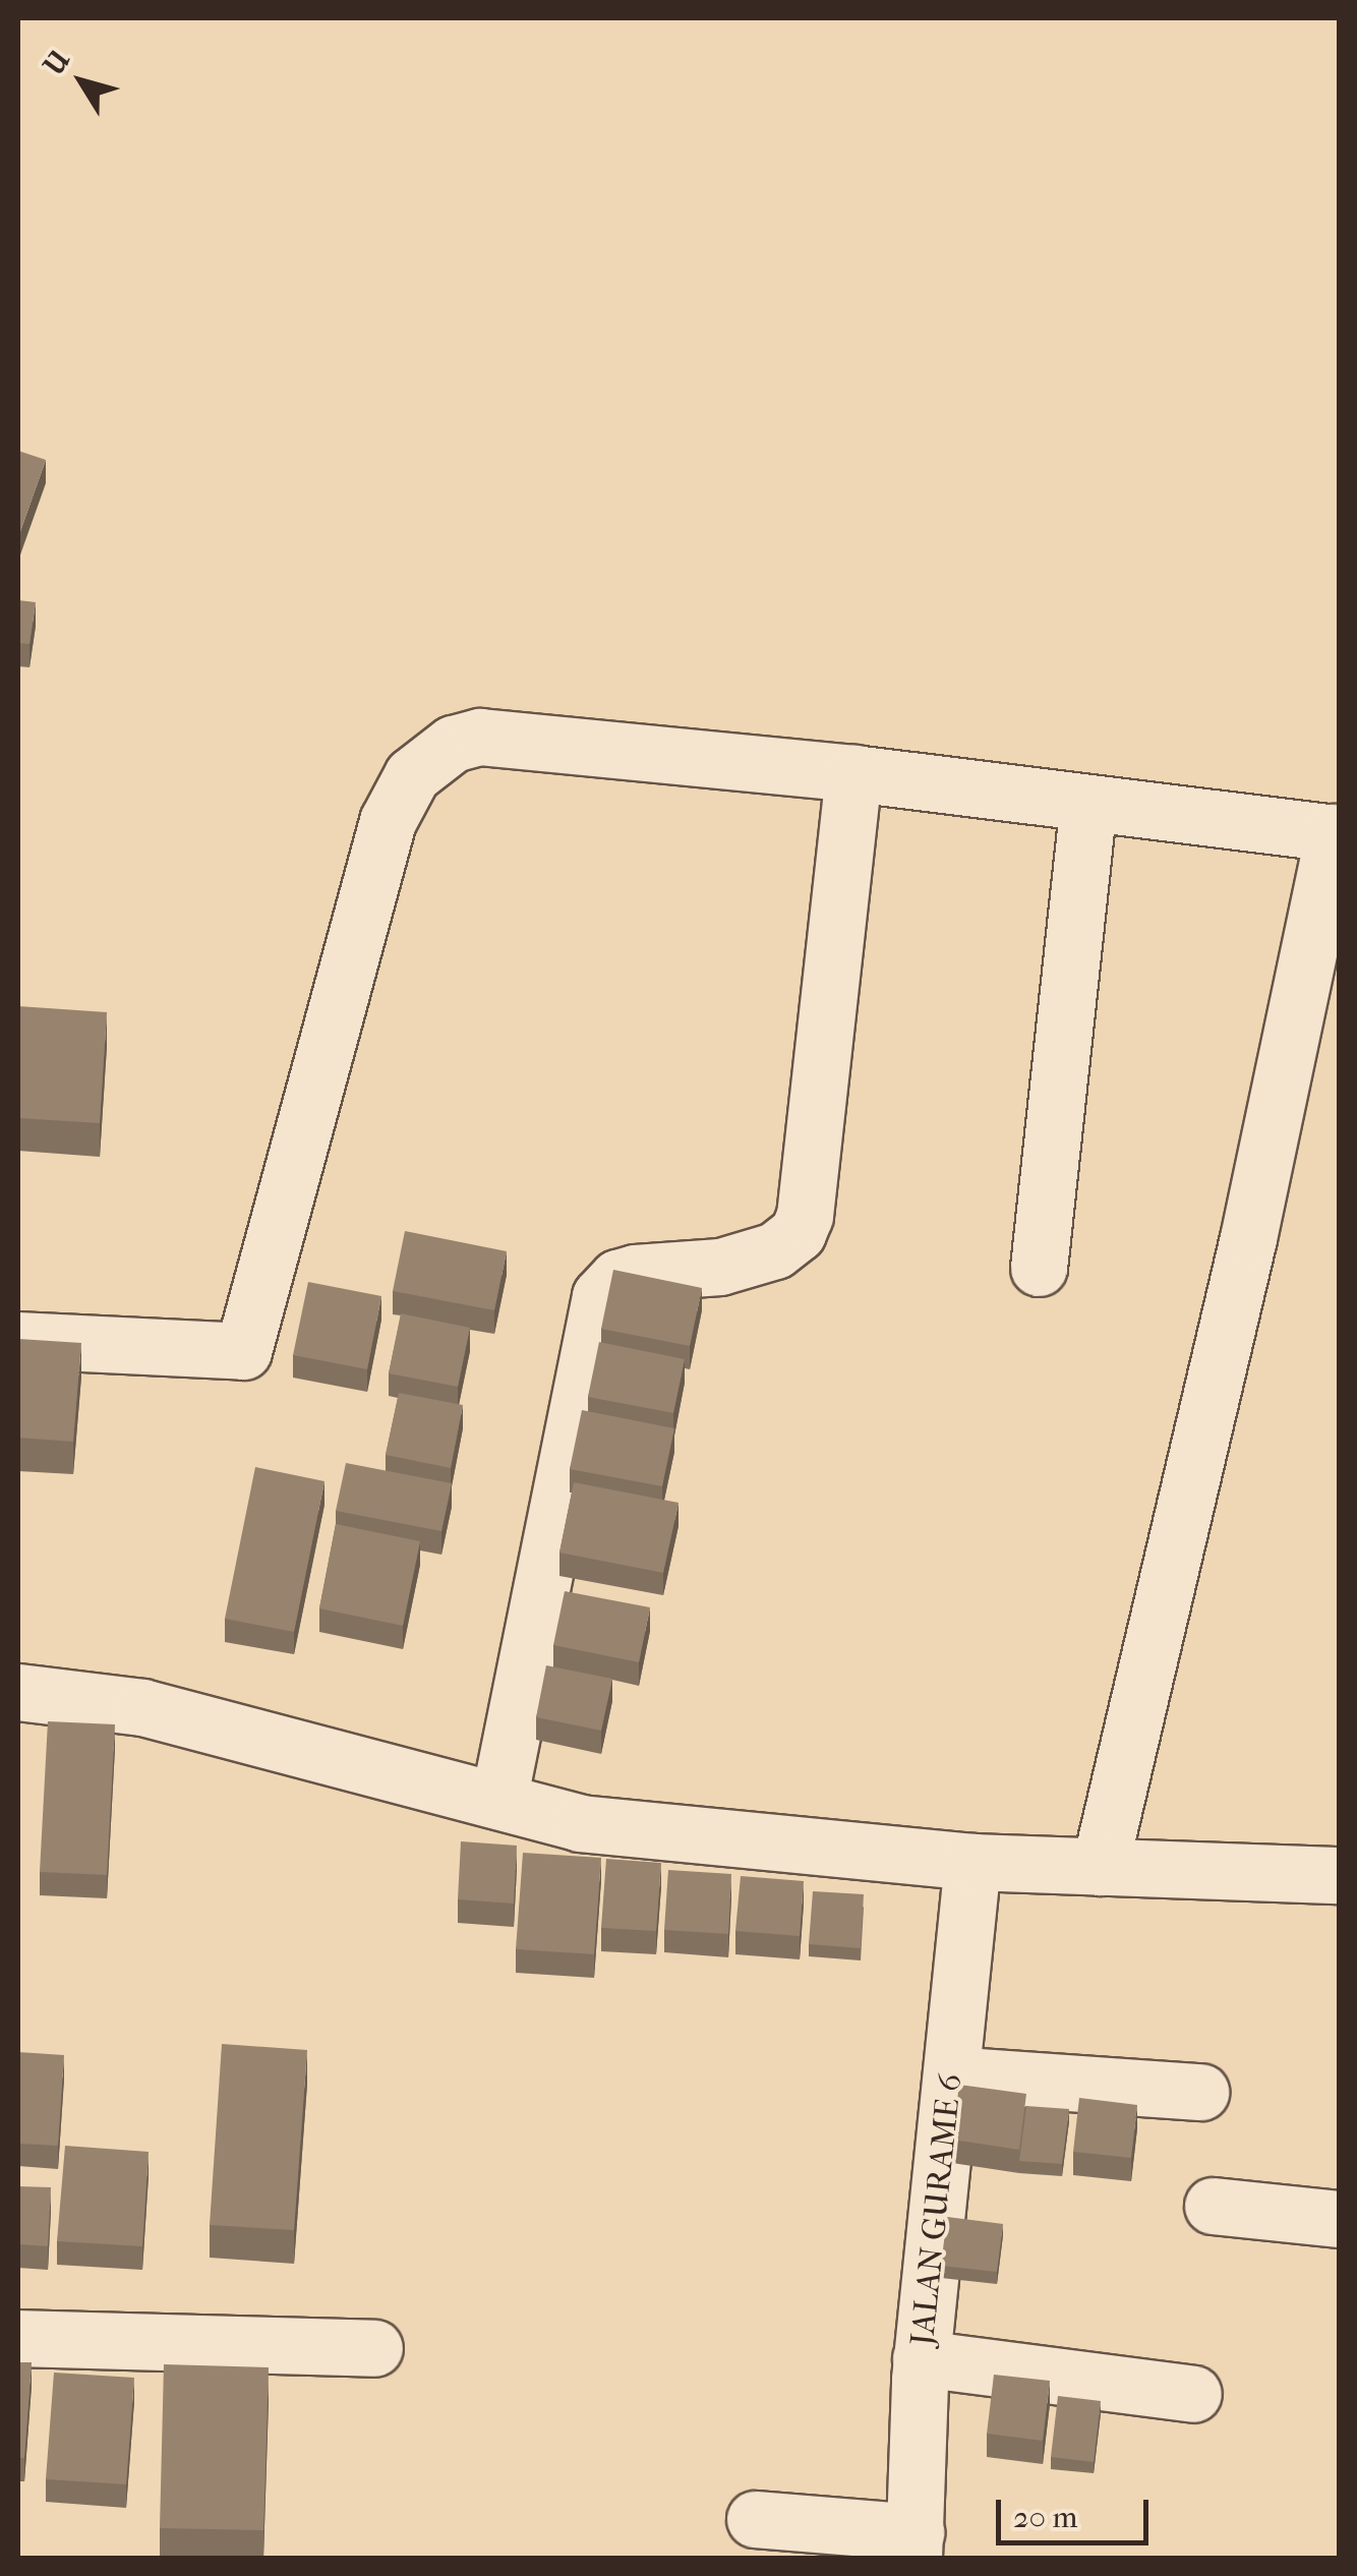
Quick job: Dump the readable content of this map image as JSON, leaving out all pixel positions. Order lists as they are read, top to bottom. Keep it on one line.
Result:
{"streets":{"street":["JALAN GURAME 6"]},"scale_bar":"20 m","north":"top left"}
